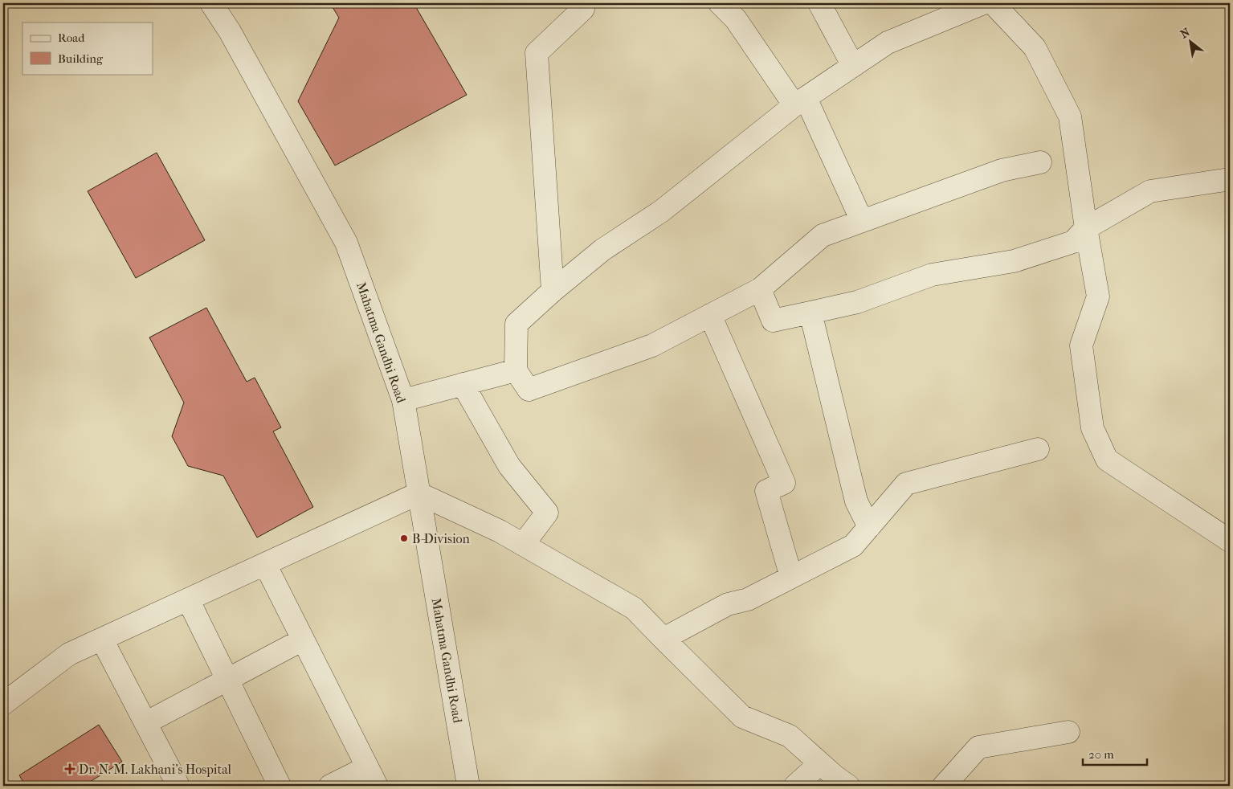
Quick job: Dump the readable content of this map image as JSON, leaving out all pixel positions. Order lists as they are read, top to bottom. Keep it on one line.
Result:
{"streets":{"street":["Mahatma Gandhi Road"]},"places":{"other":["B-Division"],"health":["Dr. N. M. Lakhani's Hospital"]},"legend":["Road","Building"],"scale_bar":"20 m","north":"top left"}
